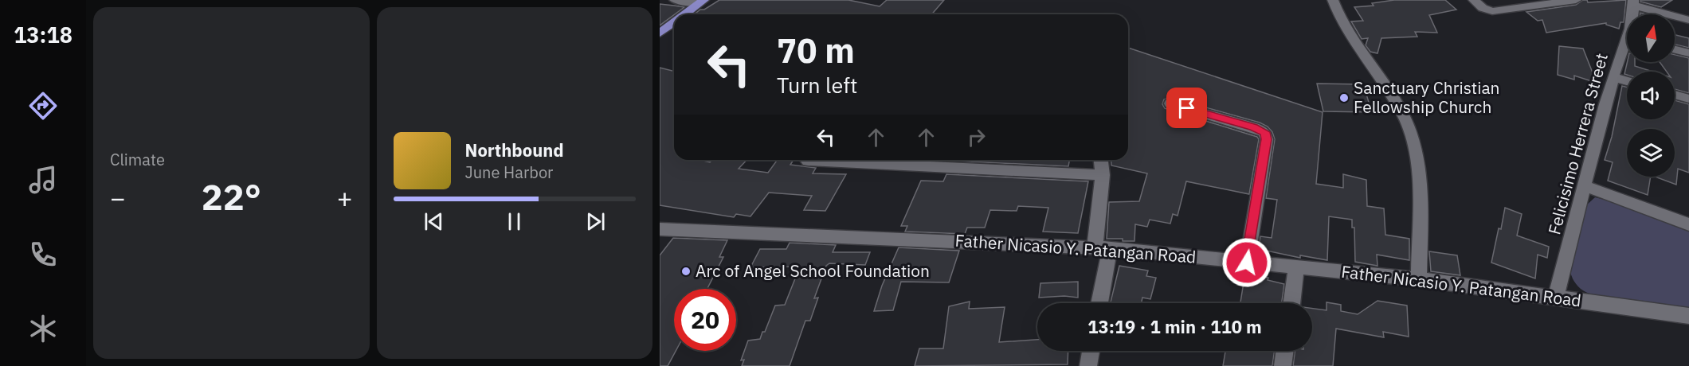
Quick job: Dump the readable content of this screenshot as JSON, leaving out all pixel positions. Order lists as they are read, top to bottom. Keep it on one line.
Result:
{"streets":{"street":["Felicisimo Herrera Street","Father Nicasio Y. Patangan Road"]},"crossings":[["Felicisimo Herrera Street","Father Nicasio Y. Patangan Road"]],"places":["Sanctuary Christian Fellowship Church","Arc of Angel School Foundation"],"north":"top","page":{"tabs":"13:18","tile":"Climate","turn":["70 m","Turn left"],"song":["Northbound","June Harbor"],"heat":["−","22°","+"],"limit":"20","trip":"13:19 · 1 min · 110 m"}}
